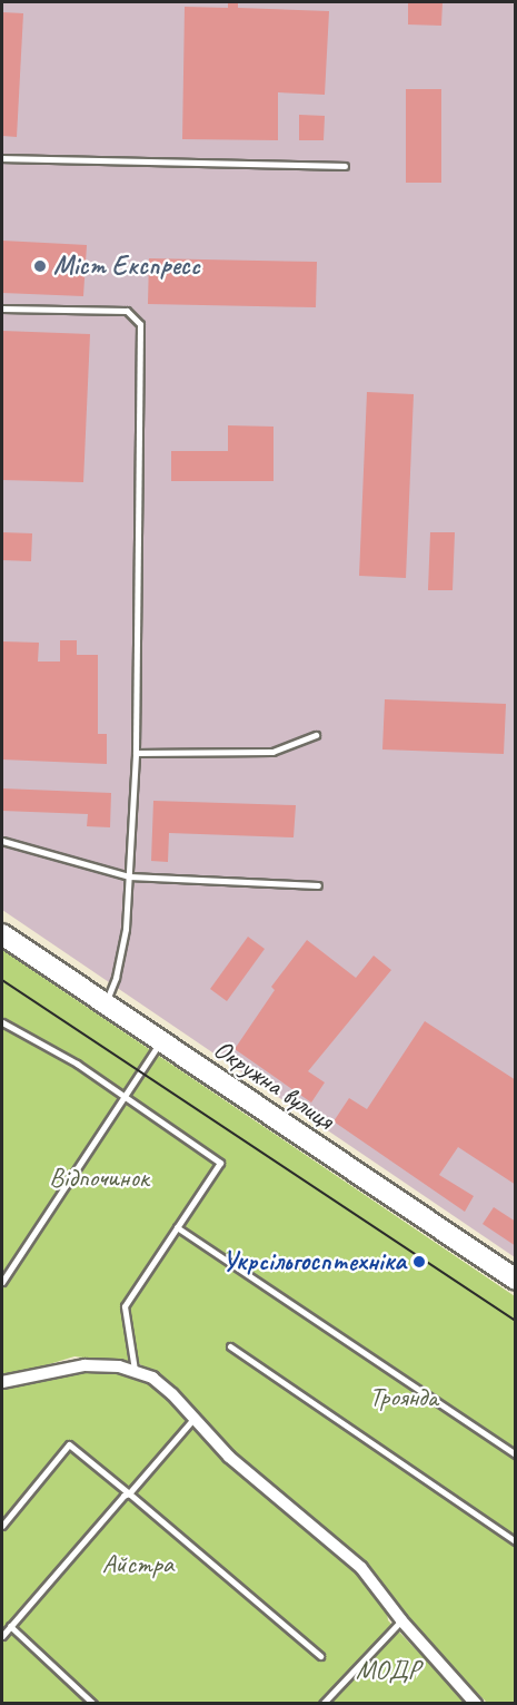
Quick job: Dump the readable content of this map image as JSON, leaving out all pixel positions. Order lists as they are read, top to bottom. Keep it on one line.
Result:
{"streets":{"main road":["Окружна вулиця"]},"parks":["Відпочинок","Троянда","Айстра","МОДР"],"places":["Міст Експресс","Укрсільгосптехніка"]}
